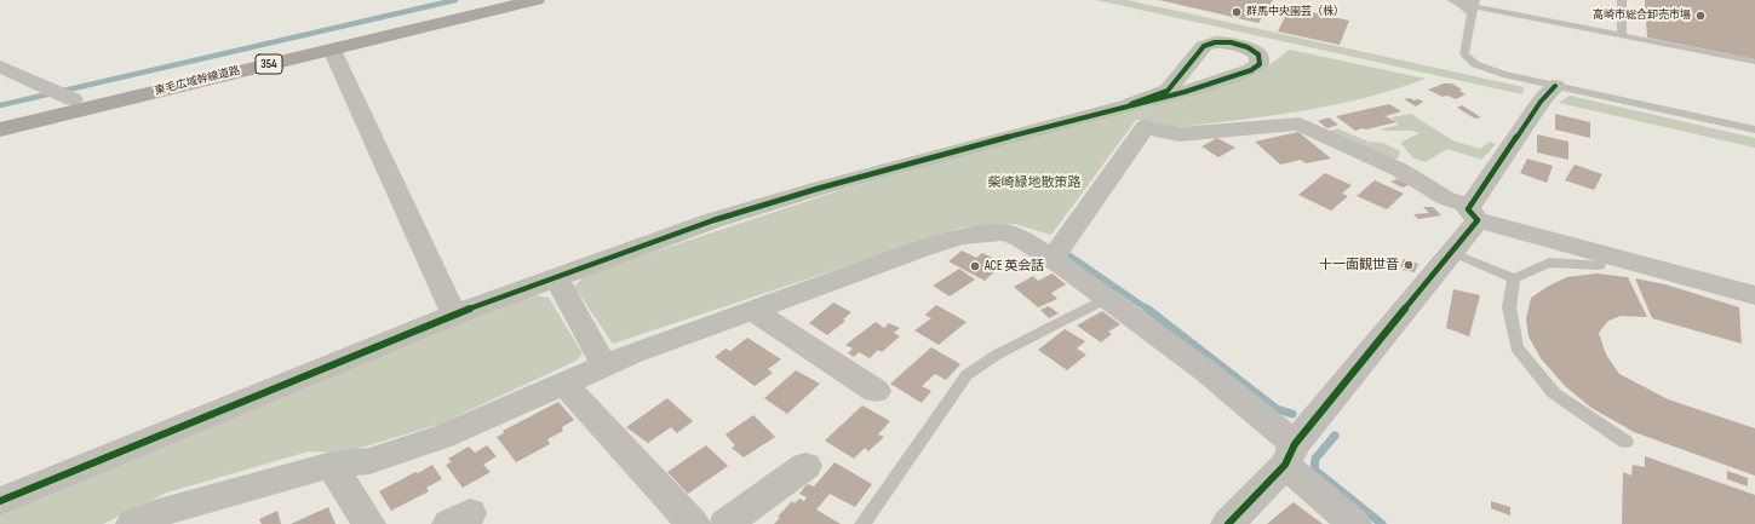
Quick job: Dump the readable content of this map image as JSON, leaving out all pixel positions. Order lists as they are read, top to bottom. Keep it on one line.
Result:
{"streets":{"highway":["354","東毛広域幹線道路"]},"parks":["柴崎緑地散策路"],"places":["群馬中央園芸（株）","高崎市総合卸売市場","十一面観世音","ACE 英会話"]}
